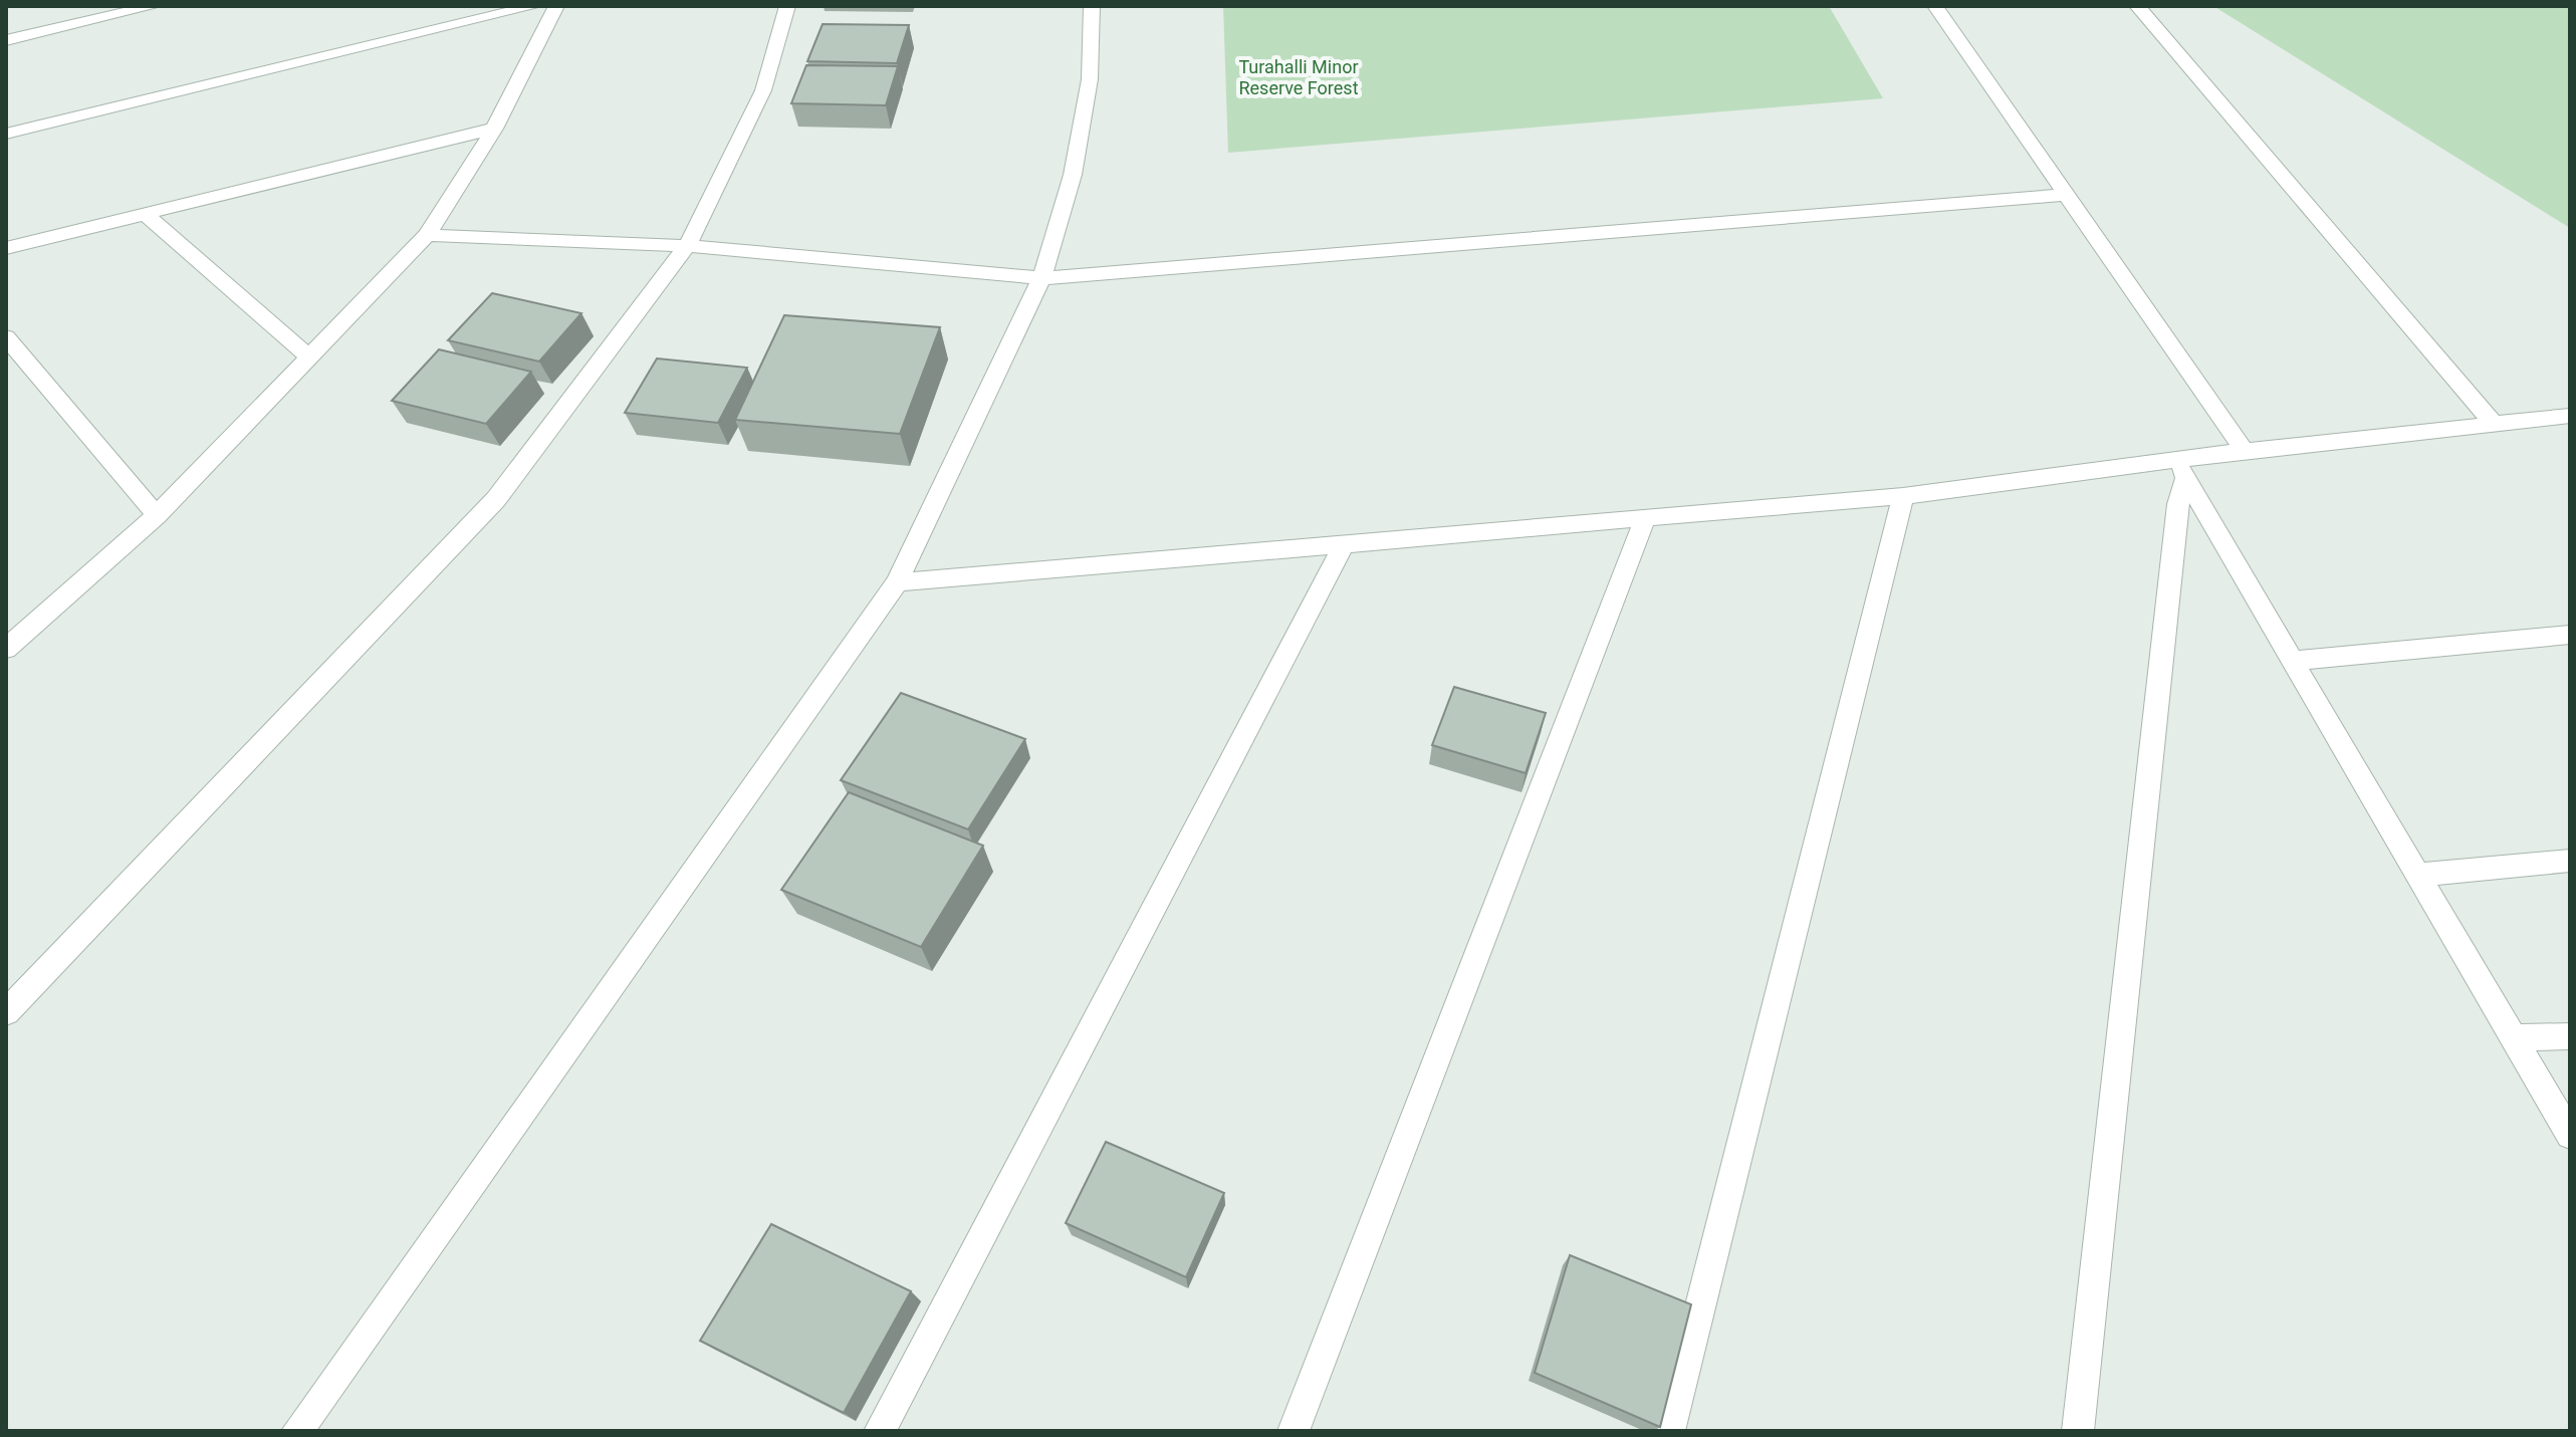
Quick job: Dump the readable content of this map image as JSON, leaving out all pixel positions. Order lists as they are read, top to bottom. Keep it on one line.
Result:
{"parks":["Turahalli Minor Reserve Forest"]}
